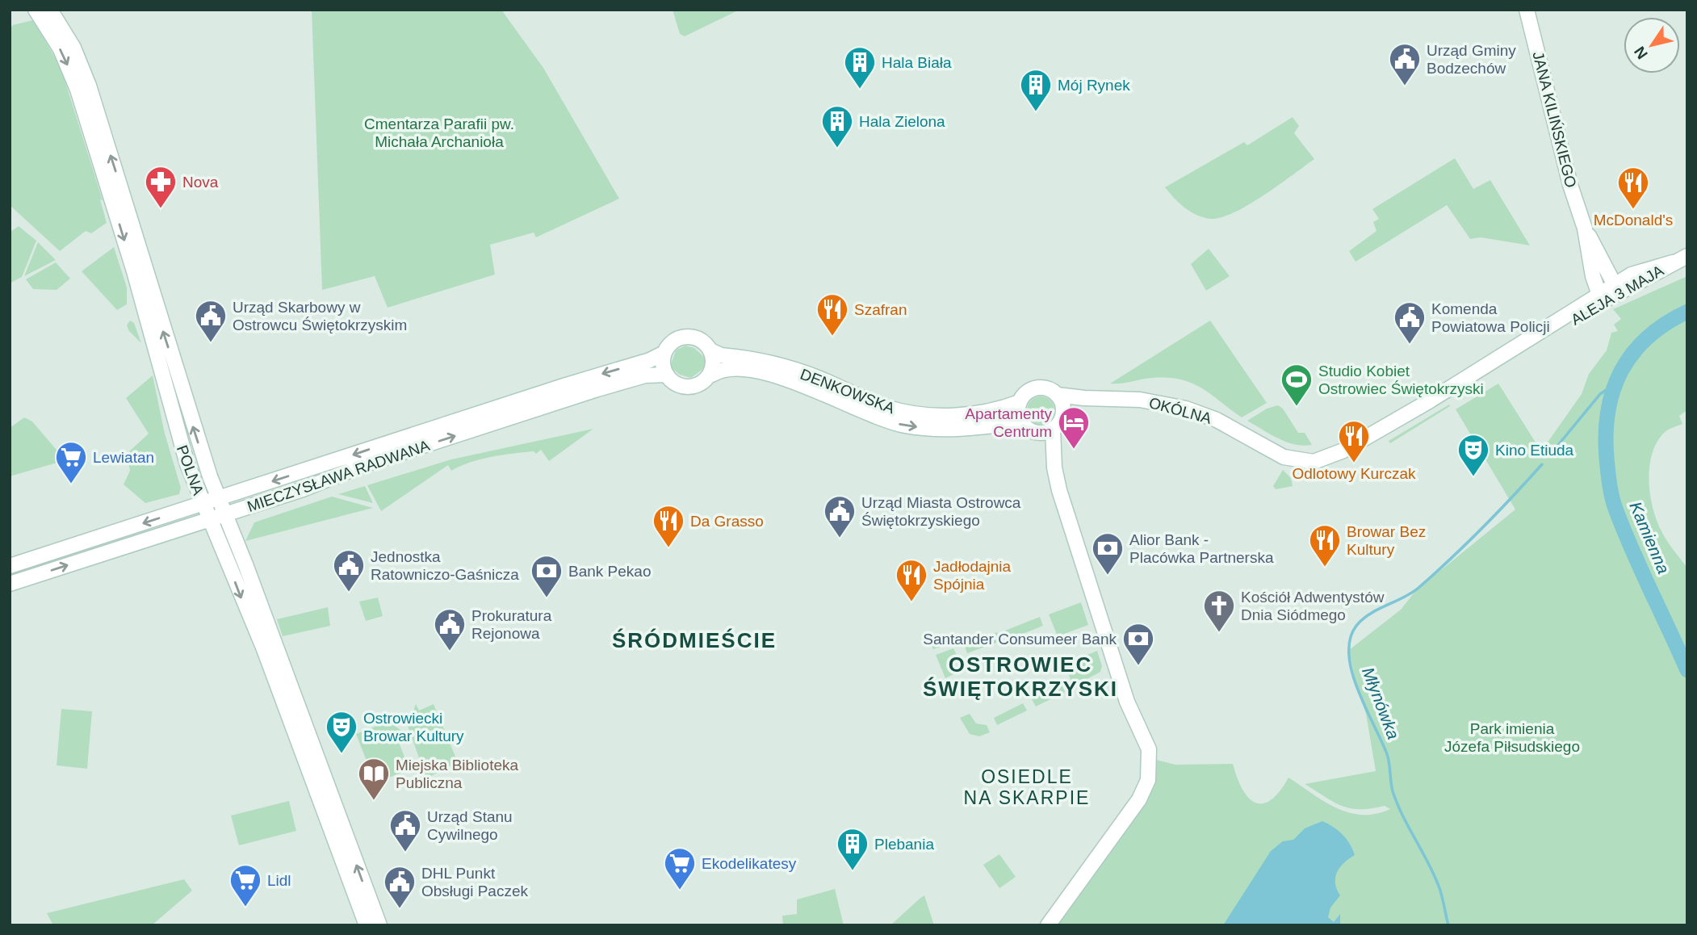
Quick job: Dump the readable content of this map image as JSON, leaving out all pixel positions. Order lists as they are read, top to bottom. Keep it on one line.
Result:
{"streets":{"main road":["JANA KILIŃSKIEGO","ALEJA 3 MAJA","DENKOWSKA","OKÓLNA","POLNA","MIECZYSŁAWA RADWANA"]},"crossings":[["JANA KILIŃSKIEGO","ALEJA 3 MAJA"],["ALEJA 3 MAJA","OKÓLNA"],["DENKOWSKA","OKÓLNA"],["DENKOWSKA","MIECZYSŁAWA RADWANA"],["POLNA","MIECZYSŁAWA RADWANA"]],"districts":["ŚRÓDMIEŚCIE","OSTROWIEC ŚWIĘTOKRZYSKI","OSIEDLE NA SKARPIE"],"water":["Kamienna","Młynówka"],"parks":["Cmentarza Parafii pw. Michała Archanioła","Park imienia Józefa Piłsudskiego"],"places":{"public building":["Urząd Gminy Bodzechów","Urząd Skarbowy w Ostrowcu Świętokrzyskim","Komenda Powiatowa Policji","Urząd Miasta Ostrowca Świętokrzyskiego","Jednostka Ratowniczo-Gaśnicza","Prokuratura Rejonowa","Urząd Stanu Cywilnego","DHL Punkt Obsługi Paczek"],"building":["Hala Biała","Mój Rynek","Hala Zielona","Plebania"],"pharmacy":["Nova"],"restaurant":["McDonald's","Szafran","Odlotowy Kurczak","Da Grasso","Browar Bez Kultury","Jadłodajnia Spójnia"],"sports":["Studio Kobiet Ostrowiec Świętokrzyski"],"hotel":["Apartamenty Centrum"],"theatre":["Kino Etiuda","Ostrowiecki Browar Kultury"],"supermarket":["Lewiatan","Ekodelikatesy","Lidl"],"bank":["Alior Bank - Placówka Partnerska","Bank Pekao","Santander Consumeer Bank"],"church":["Kościół Adwentystów Dnia Siódmego"],"library":["Miejska Biblioteka Publiczna"]},"north":"bottom left"}
